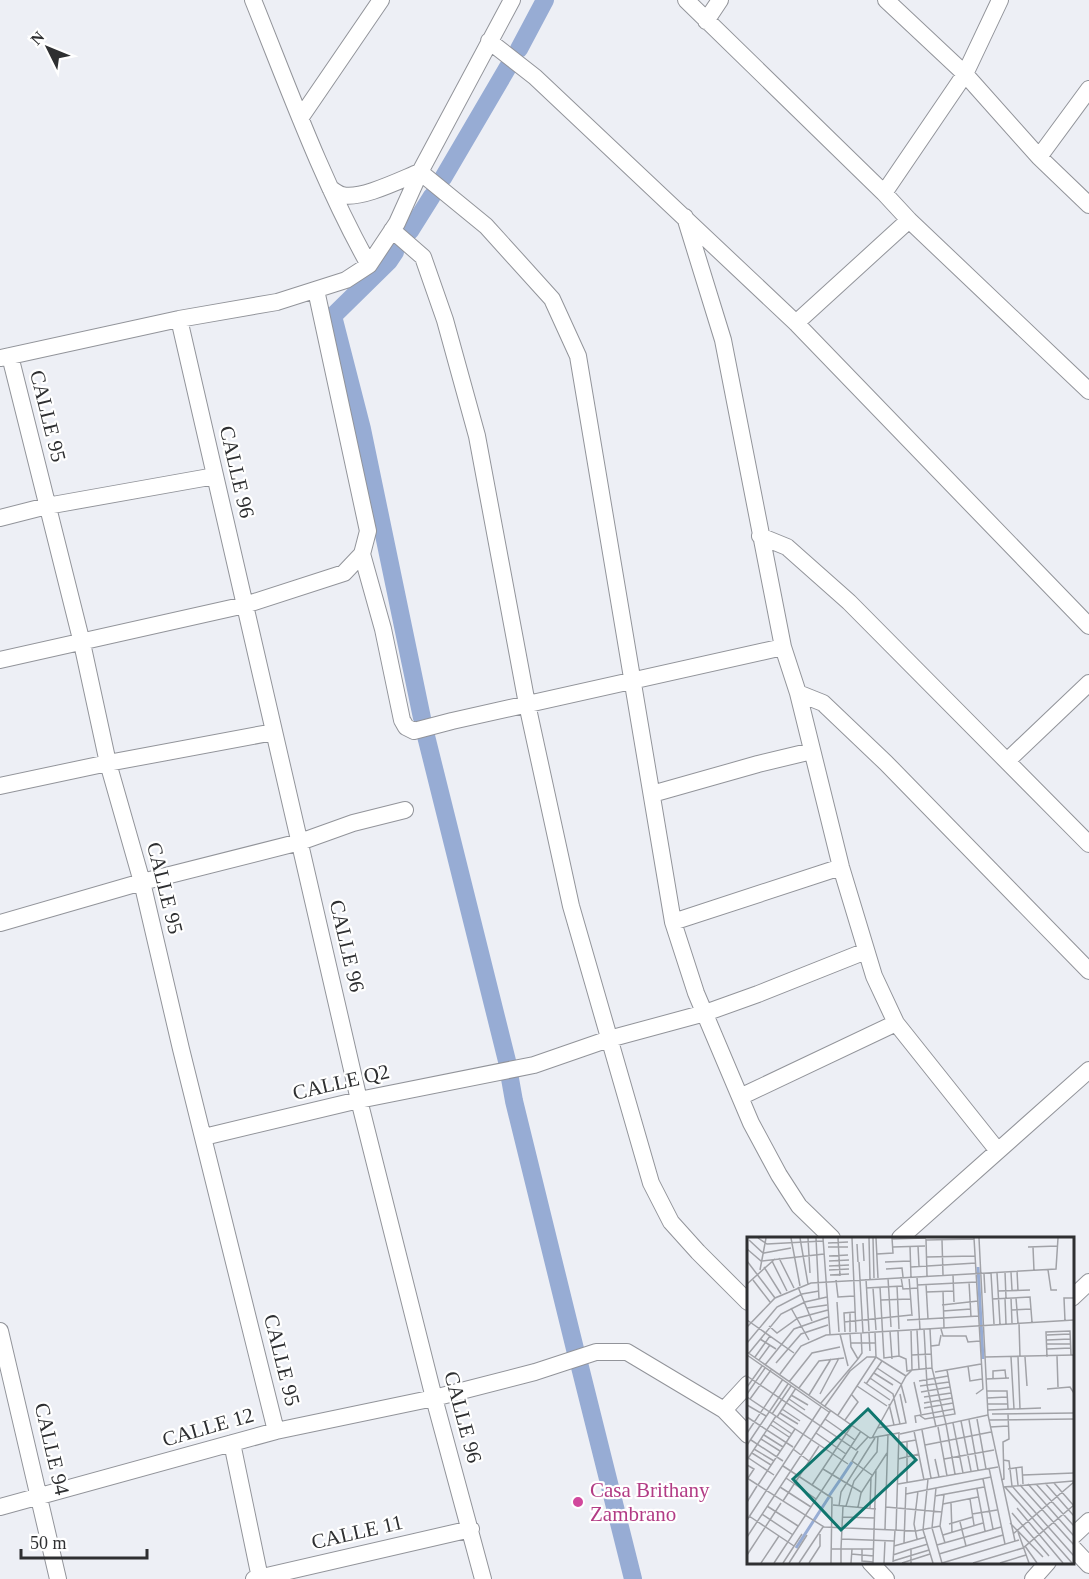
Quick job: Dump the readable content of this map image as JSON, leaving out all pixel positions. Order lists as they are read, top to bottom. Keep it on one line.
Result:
{"streets":{"street":["CALLE 95","CALLE 96","CALLE Q2","CALLE 12","CALLE 94","CALLE 11"]},"crossings":[["CALLE 95","CALLE Q2"],["CALLE 95","CALLE 12"],["CALLE 96","CALLE Q2"],["CALLE 96","CALLE 12"],["CALLE 96","CALLE 11"],["CALLE 12","CALLE 94"]],"places":["Casa Brithany Zambrano"],"scale_bar":"50 m","north":"top left"}
